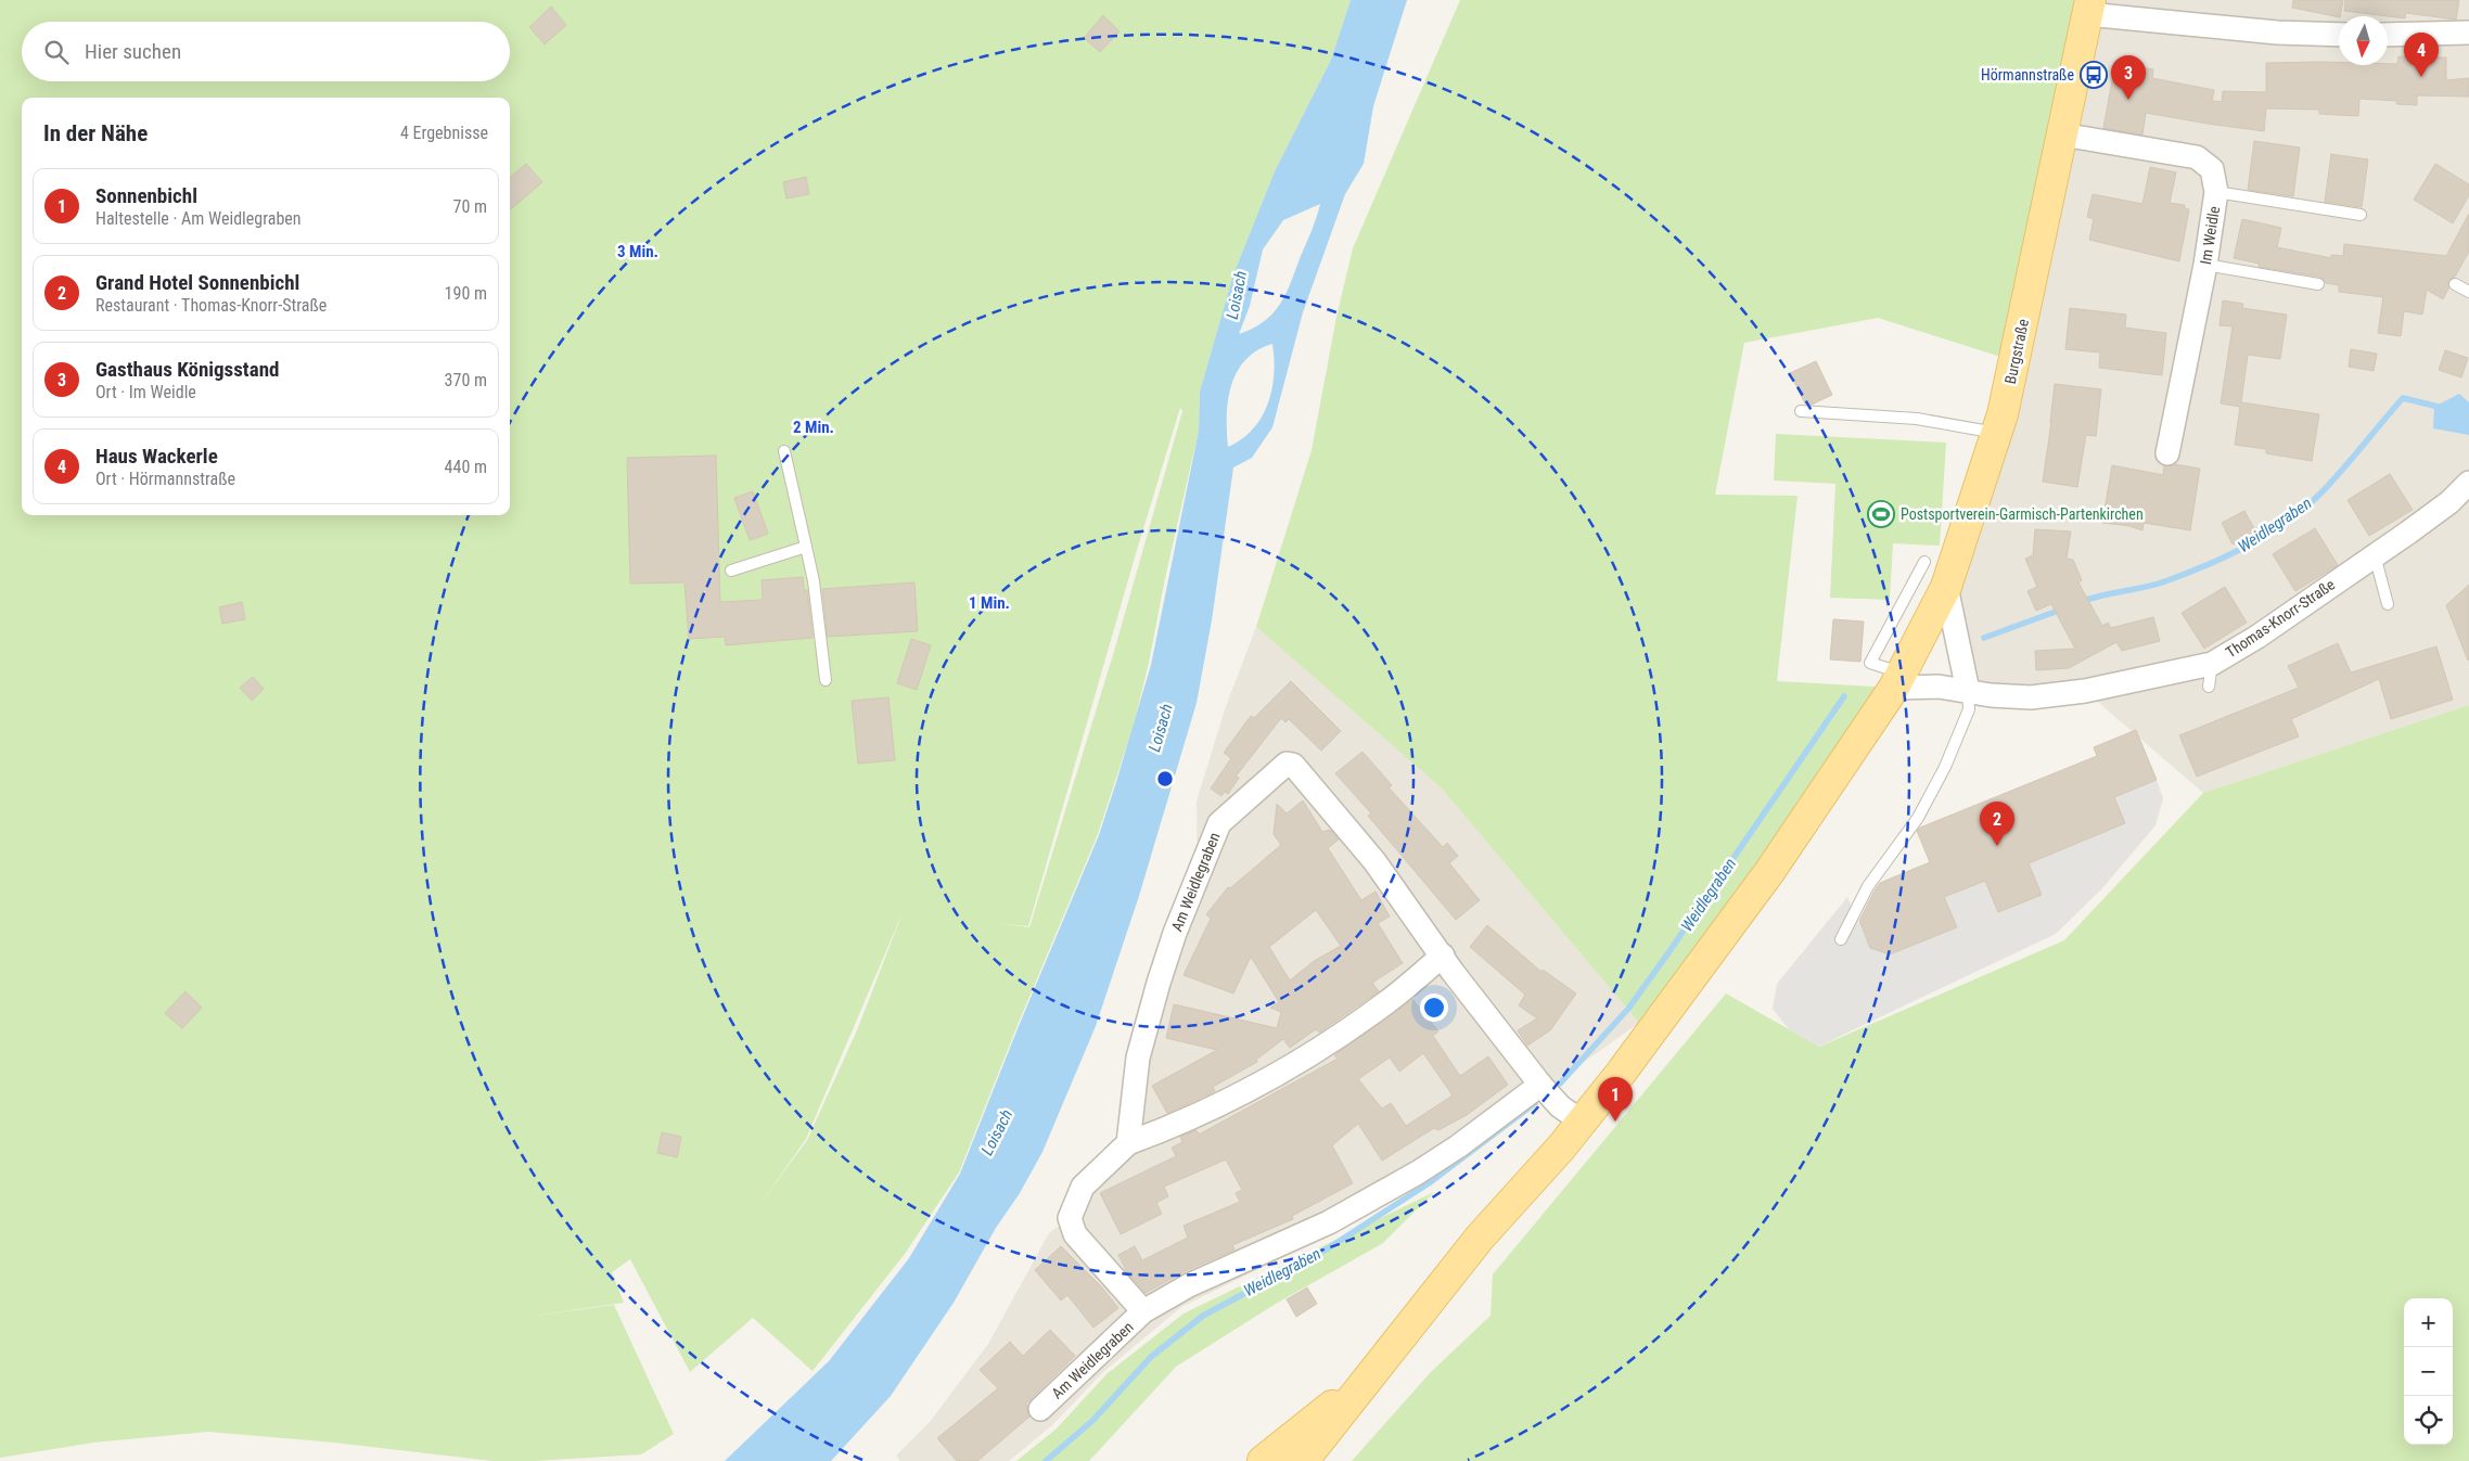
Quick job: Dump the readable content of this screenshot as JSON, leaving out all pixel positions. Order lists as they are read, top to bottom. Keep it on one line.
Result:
{"streets":{"main road":["Burgstraße"],"street":["Im Weidle","Thomas-Knorr-Straße","Am Weidlegraben"]},"crossings":[["Im Weidle","Burgstraße"],["Burgstraße","Thomas-Knorr-Straße"],["Burgstraße","Am Weidlegraben"]],"water":["Loisach","Weidlegraben"],"places":{"bus stop":["Hörmannstraße"],"sports":["Postsportverein-Garmisch-Partenkirchen"]},"north":"bottom","page":{"search":"Hier suchen","pins":["4","3","2","1"],"heading":["In der Nähe","4 Ergebnisse"],"list":[{"mark":"1","name":"Sonnenbichl","note":"Haltestelle · Am Weidlegraben","value":"70 m"},{"mark":"2","name":"Grand Hotel Sonnenbichl","note":"Restaurant · Thomas-Knorr-Straße","value":"190 m"},{"mark":"3","name":"Gasthaus Königsstand","note":"Ort · Im Weidle","value":"370 m"},{"mark":"4","name":"Haus Wackerle","note":"Ort · Hörmannstraße","value":"440 m"}],"map_buttons":["+","−"]},"rings":["3 Min.","2 Min.","1 Min."]}
